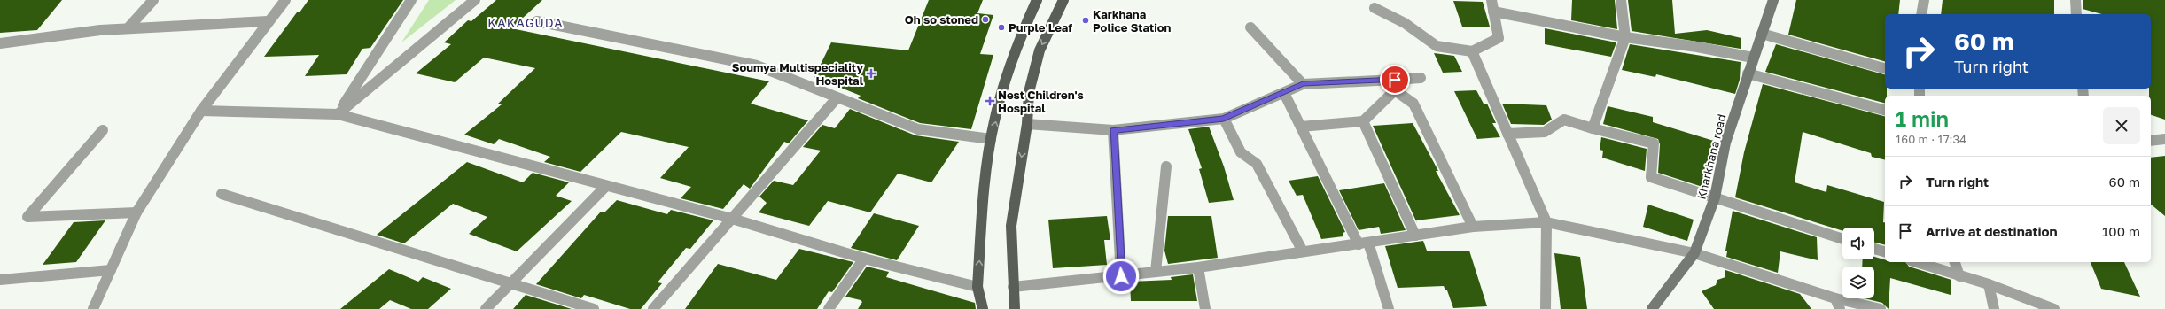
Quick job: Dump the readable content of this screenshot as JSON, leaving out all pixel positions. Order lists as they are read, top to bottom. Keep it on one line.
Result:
{"streets":{"street":["Kharkhana road"]},"districts":["KAKAGUDA"],"places":{"other":["Oh so stoned","Karkhana Police Station","Purple Leaf"],"health":["Soumya Multispeciality Hospital","Nest Children's Hospital"]},"page":{"turn":["60 m","Turn right"],"heading":["1 min","160 m · 17:34"],"list":[{"name":"Turn right","value":"60 m"},{"name":"Arrive at destination","value":"100 m"}]}}
